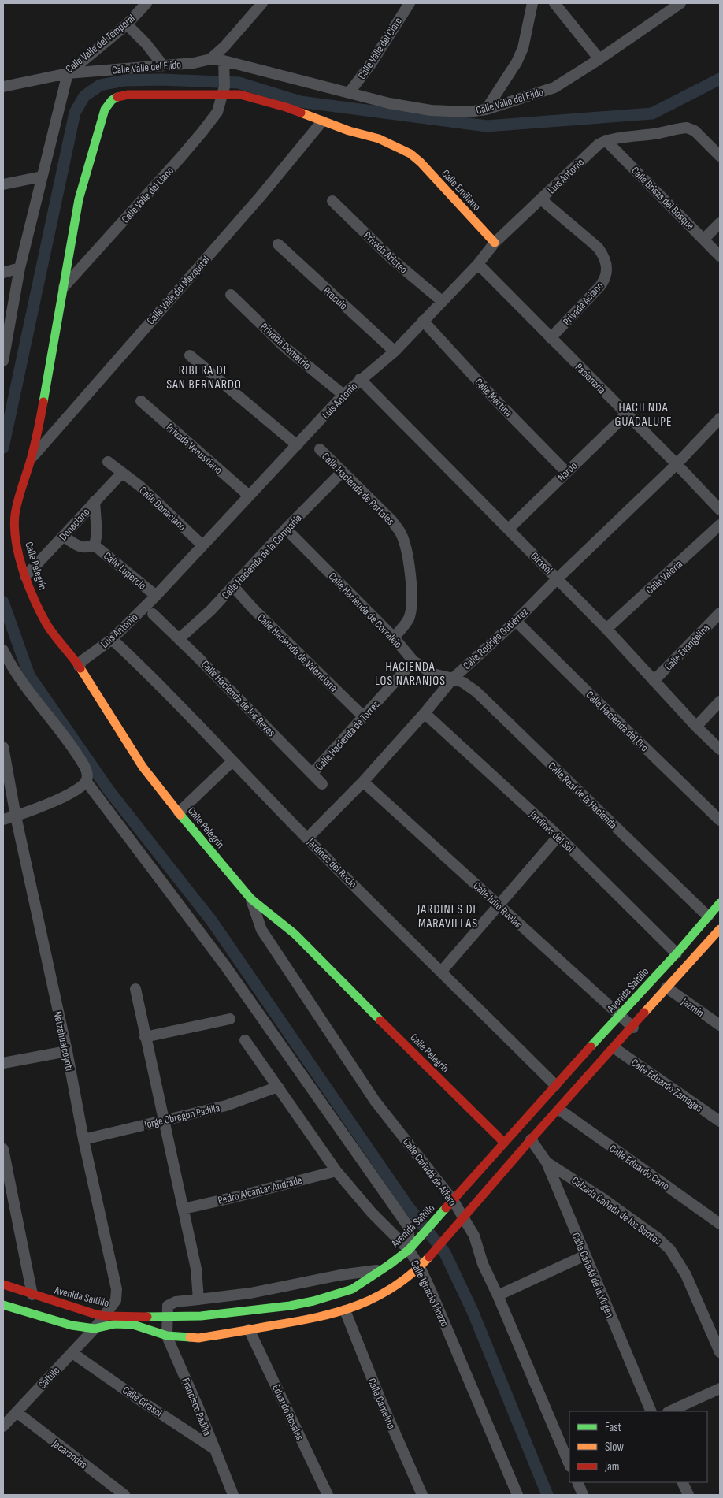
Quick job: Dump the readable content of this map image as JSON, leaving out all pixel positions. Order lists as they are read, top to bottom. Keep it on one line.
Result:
{"streets":{"street":["Calle Valle del Temporal","Calle Valle del Claro","Calle Valle del Ejido","Luis Antonio","Calle Emiliano","Calle Valle del Llano","Calle Brisas del Bosque","Privada Aristeo","Calle Valle del Mezquital","Proculo","Privada Aciano","Privada Demetrio","Pasionaria","Calle Martina","Privada Venustiano","Nardo","Calle Hacienda de Portales","Calle Donaciano","Donaciano","Calle Hacienda de la Compañía","Girasol","Calle Pelegrín","Calle Lupercio","Calle Valeria","Calle Hacienda de Corralejo","Calle Rodrigo Gutiérrez","Calle Evangelina","Calle Hacienda de Valenciana","Calle Hacienda de los Reyes","Calle Hacienda del Oro","Calle Hacienda de Torres","Calle Real de la Hacienda","Jardines del Sol","Jardines del Rocío","Calle Julio Ruelas","Avenida Saltillo","Jazmín","Netzahualcoyotl","Calle Eduardo Zamagas","Jorge Obregon Padilla","Calle Eduardo Cano","Calle Cañadá de Alfaro","Pedro Alcantar Andrade","Calzada Cañada de los Santos","Calle Cañadá de la Virgen","Calle Ignacio Pinazo","Saltillo","Calle Girasol","Calle Camelina","Francisco Padilla","Eduardo Rosales","Jacarandas"]},"crossings":[["Calle Valle del Temporal","Calle Valle del Ejido"],["Calle Valle del Claro","Calle Valle del Ejido"],["Luis Antonio","Calle Emiliano"],["Luis Antonio","Calle Brisas del Bosque"],["Luis Antonio","Privada Aristeo"],["Luis Antonio","Proculo"],["Luis Antonio","Privada Aciano"],["Luis Antonio","Privada Demetrio"],["Luis Antonio","Pasionaria"],["Luis Antonio","Calle Martina"],["Luis Antonio","Privada Venustiano"],["Luis Antonio","Calle Donaciano"],["Luis Antonio","Girasol"],["Luis Antonio","Calle Pelegrín"],["Luis Antonio","Calle Lupercio"],["Luis Antonio","Jardines del Rocío"],["Calle Emiliano","Calle Valle del Llano"],["Calle Emiliano","Calle Valle del Mezquital"],["Calle Emiliano","Calle Pelegrín"],["Calle Valle del Llano","Calle Pelegrín"],["Calle Valle del Mezquital","Calle Pelegrín"],["Privada Aciano","Pasionaria"],["Pasionaria","Nardo"],["Pasionaria","Calle Rodrigo Gutiérrez"],["Calle Martina","Nardo"],["Nardo","Girasol"],["Calle Hacienda de Portales","Calle Hacienda de la Compañía"],["Calle Hacienda de Portales","Calle Hacienda de Corralejo"],["Calle Donaciano","Donaciano"],["Donaciano","Calle Pelegrín"],["Calle Hacienda de la Compañía","Calle Hacienda de Corralejo"],["Calle Hacienda de la Compañía","Calle Hacienda de Valenciana"],["Calle Hacienda de la Compañía","Calle Hacienda de los Reyes"],["Girasol","Calle Valeria"],["Girasol","Calle Rodrigo Gutiérrez"],["Girasol","Calle Evangelina"],["Calle Pelegrín","Avenida Saltillo"],["Calle Pelegrín","Calle Cañadá de Alfaro"],["Calle Hacienda de Corralejo","Calle Rodrigo Gutiérrez"],["Calle Hacienda de Corralejo","Calle Hacienda de Torres"],["Calle Hacienda de Corralejo","Calle Real de la Hacienda"],["Calle Rodrigo Gutiérrez","Calle Hacienda del Oro"],["Calle Rodrigo Gutiérrez","Calle Real de la Hacienda"],["Calle Rodrigo Gutiérrez","Jardines del Sol"],["Calle Rodrigo Gutiérrez","Jardines del Rocío"],["Calle Rodrigo Gutiérrez","Calle Julio Ruelas"],["Calle Hacienda de Valenciana","Calle Hacienda de Torres"],["Calle Hacienda de los Reyes","Calle Hacienda de Torres"],["Calle Real de la Hacienda","Avenida Saltillo"],["Jardines del Sol","Avenida Saltillo"],["Jardines del Rocío","Avenida Saltillo"],["Calle Julio Ruelas","Avenida Saltillo"],["Avenida Saltillo","Jazmín"],["Avenida Saltillo","Netzahualcoyotl"],["Avenida Saltillo","Calle Eduardo Zamagas"],["Avenida Saltillo","Calle Eduardo Cano"],["Avenida Saltillo","Calle Cañadá de Alfaro"],["Avenida Saltillo","Calle Cañadá de la Virgen"],["Avenida Saltillo","Calle Ignacio Pinazo"],["Avenida Saltillo","Saltillo"],["Avenida Saltillo","Calle Camelina"],["Avenida Saltillo","Francisco Padilla"],["Avenida Saltillo","Eduardo Rosales"],["Netzahualcoyotl","Jorge Obregon Padilla"],["Netzahualcoyotl","Saltillo"],["Jorge Obregon Padilla","Calle Ignacio Pinazo"],["Pedro Alcantar Andrade","Calle Ignacio Pinazo"],["Calzada Cañada de los Santos","Calle Cañadá de la Virgen"],["Saltillo","Calle Girasol"],["Saltillo","Jacarandas"],["Calle Girasol","Francisco Padilla"]],"districts":["RIBERA DE SAN BERNARDO","HACIENDA GUADALUPE","HACIENDA LOS NARANJOS","JARDINES DE MARAVILLAS"],"legend":["Fast","Slow","Jam"]}
